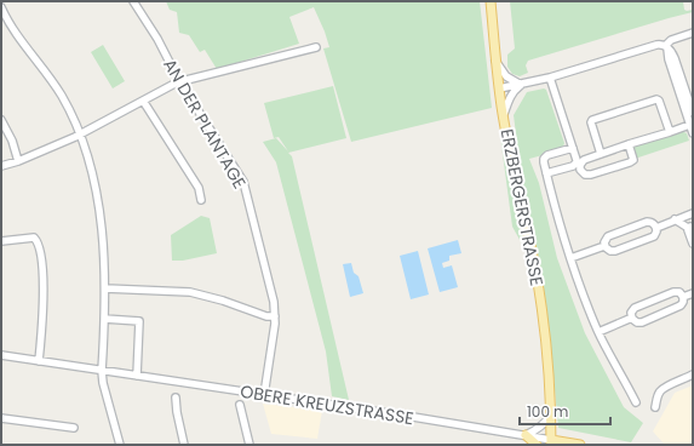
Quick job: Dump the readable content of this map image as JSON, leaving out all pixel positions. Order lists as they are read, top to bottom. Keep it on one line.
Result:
{"streets":{"main road":["ERZBERGERSTRASSE"],"street":["AN DER PLANTAGE","OBERE KREUZSTRASSE"]},"crossings":[["AN DER PLANTAGE","OBERE KREUZSTRASSE"],["ERZBERGERSTRASSE","OBERE KREUZSTRASSE"]],"scale_bar":"100 m"}
